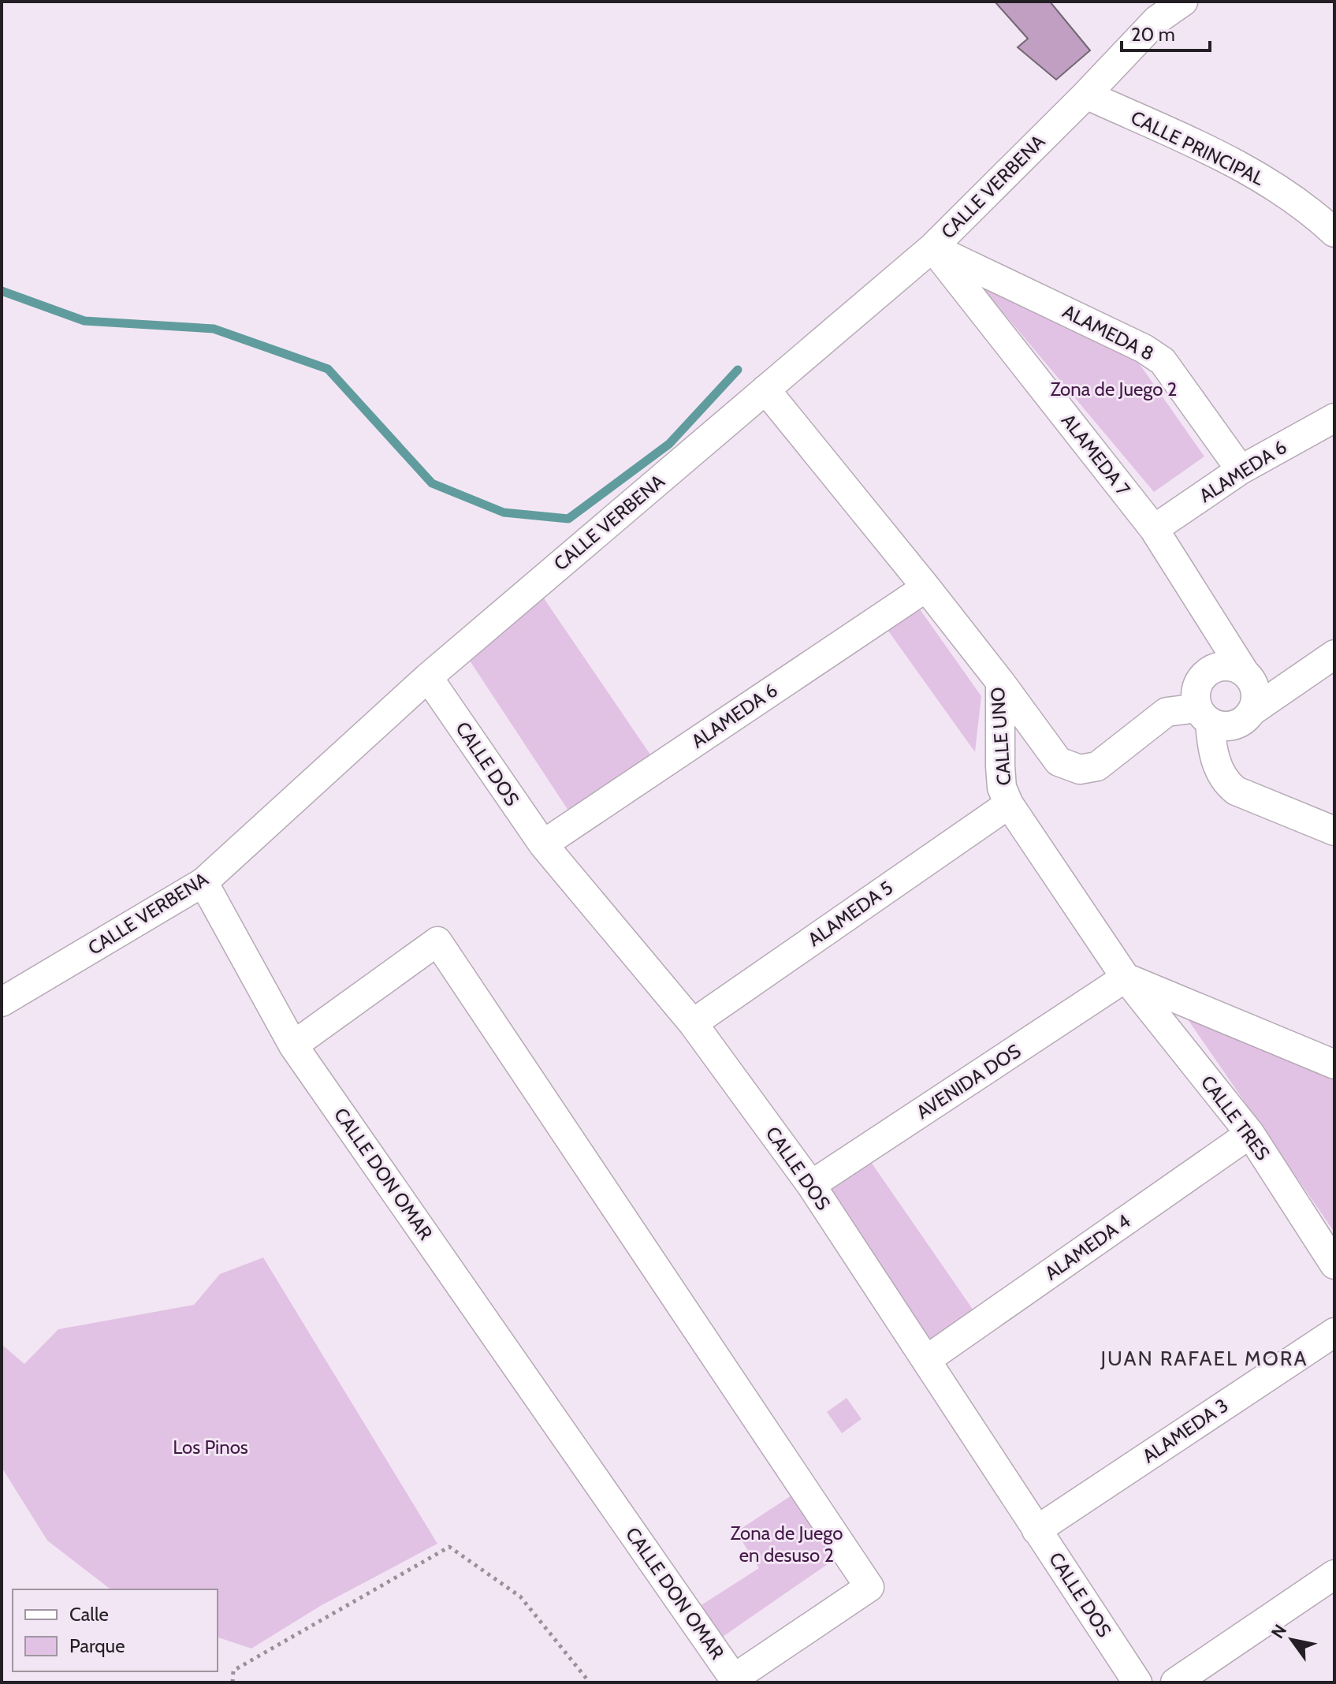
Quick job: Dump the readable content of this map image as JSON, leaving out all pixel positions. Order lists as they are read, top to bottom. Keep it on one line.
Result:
{"streets":{"street":["CALLE PRINCIPAL","CALLE VERBENA","ALAMEDA 8","ALAMEDA 7","ALAMEDA 6","CALLE UNO","CALLE DOS","ALAMEDA 5","AVENIDA DOS","CALLE TRES","CALLE DON OMAR","ALAMEDA 4","ALAMEDA 3"]},"crossings":[["CALLE PRINCIPAL","CALLE VERBENA"],["CALLE VERBENA","ALAMEDA 8"],["CALLE VERBENA","ALAMEDA 7"],["CALLE VERBENA","CALLE UNO"],["CALLE VERBENA","CALLE DOS"],["CALLE VERBENA","CALLE DON OMAR"],["ALAMEDA 8","ALAMEDA 7"],["ALAMEDA 8","ALAMEDA 6"],["ALAMEDA 7","ALAMEDA 6"],["ALAMEDA 6","CALLE UNO"],["ALAMEDA 6","CALLE DOS"],["CALLE UNO","ALAMEDA 5"],["CALLE UNO","AVENIDA DOS"],["CALLE UNO","CALLE TRES"],["CALLE DOS","ALAMEDA 5"],["CALLE DOS","AVENIDA DOS"],["CALLE DOS","ALAMEDA 4"],["CALLE DOS","ALAMEDA 3"],["AVENIDA DOS","CALLE TRES"],["CALLE TRES","ALAMEDA 4"]],"districts":["JUAN RAFAEL MORA"],"parks":["Zona de Juego 2","Los Pinos","Zona de Juego en desuso 2"],"legend":["Calle","Parque"],"scale_bar":"20 m","north":"top left"}
